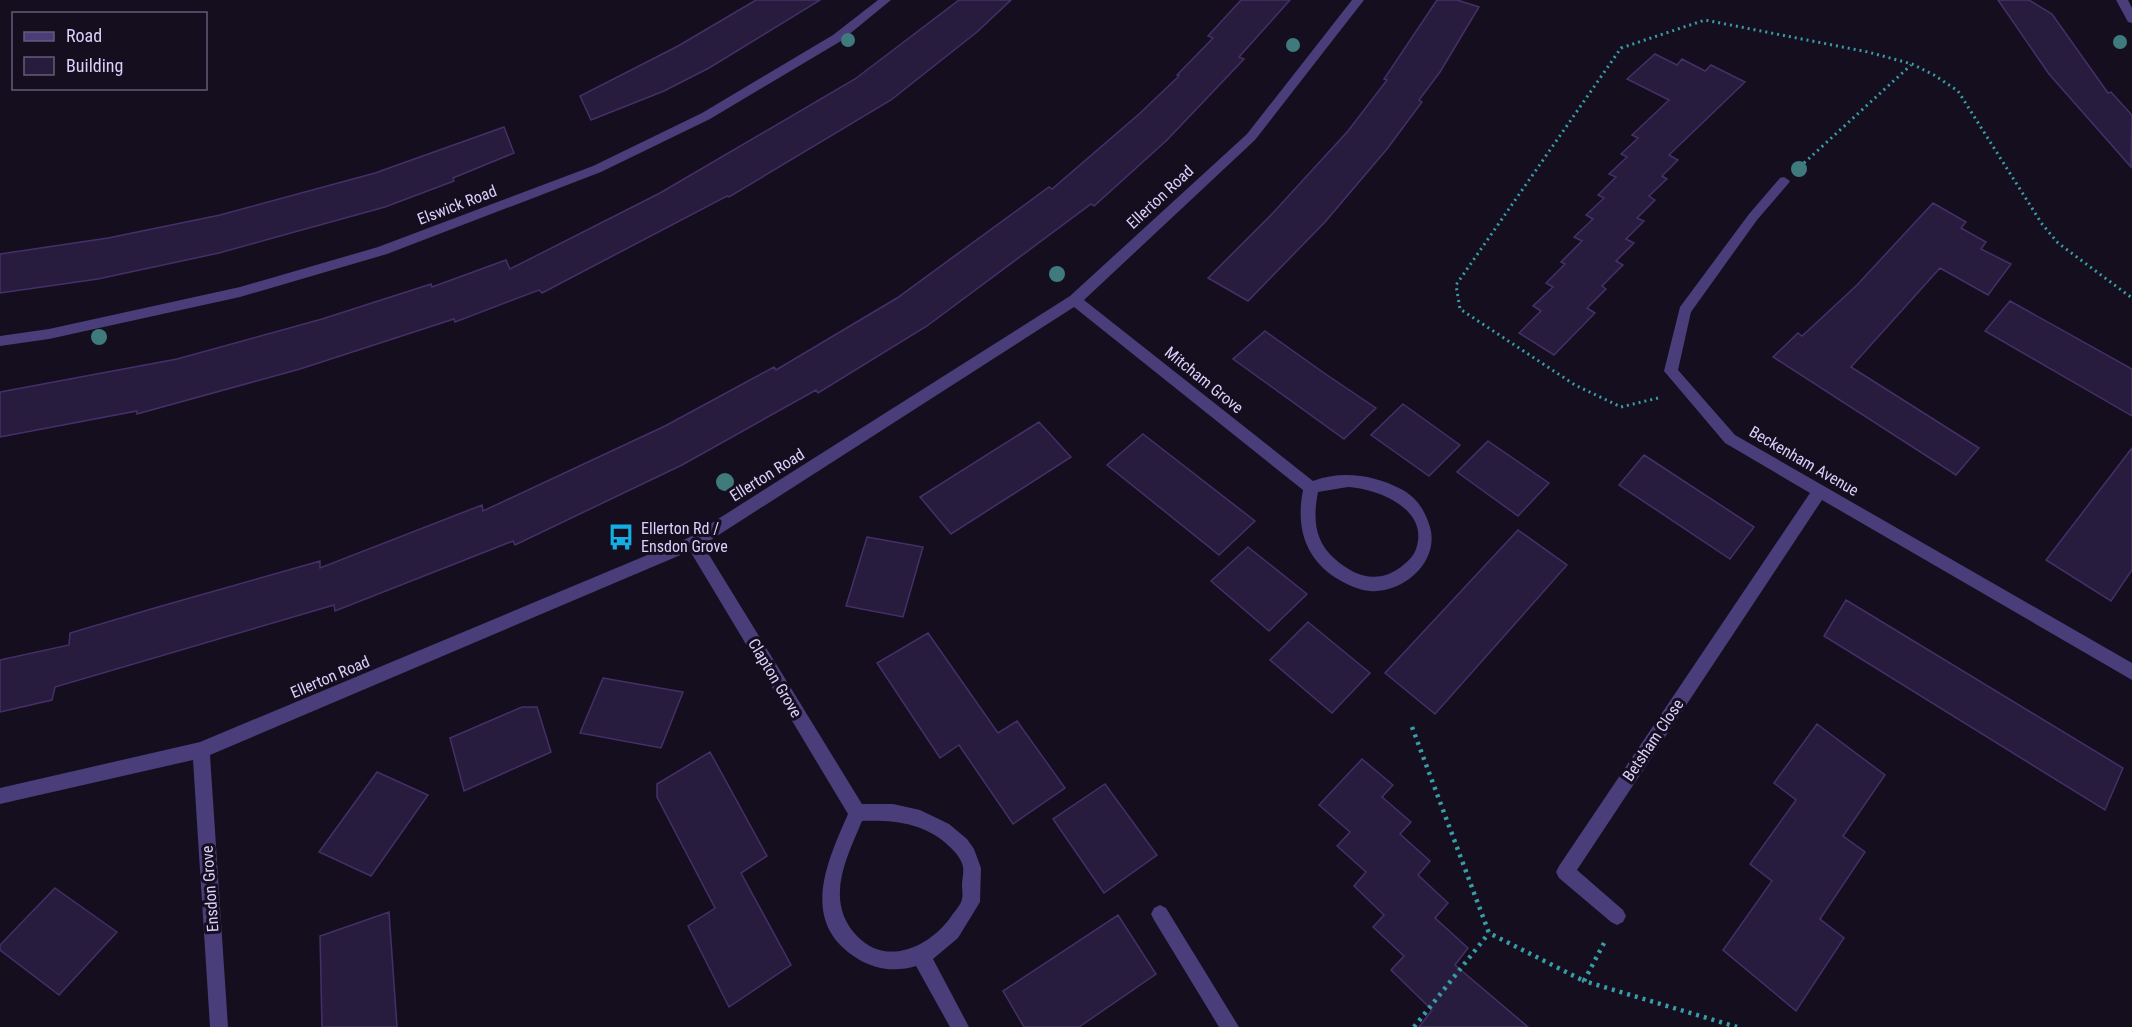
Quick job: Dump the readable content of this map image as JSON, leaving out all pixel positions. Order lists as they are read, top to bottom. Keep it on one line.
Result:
{"streets":{"street":["Ellerton Road","Elswick Road","Mitcham Grove","Beckenham Avenue","Clapton Grove","Betsham Close","Ensdon Grove"]},"crossings":[["Ellerton Road","Mitcham Grove"],["Ellerton Road","Clapton Grove"],["Ellerton Road","Ensdon Grove"],["Beckenham Avenue","Betsham Close"]],"places":{"bus stop":["Ellerton Rd / Ensdon Grove"]},"legend":["Road","Building"]}
